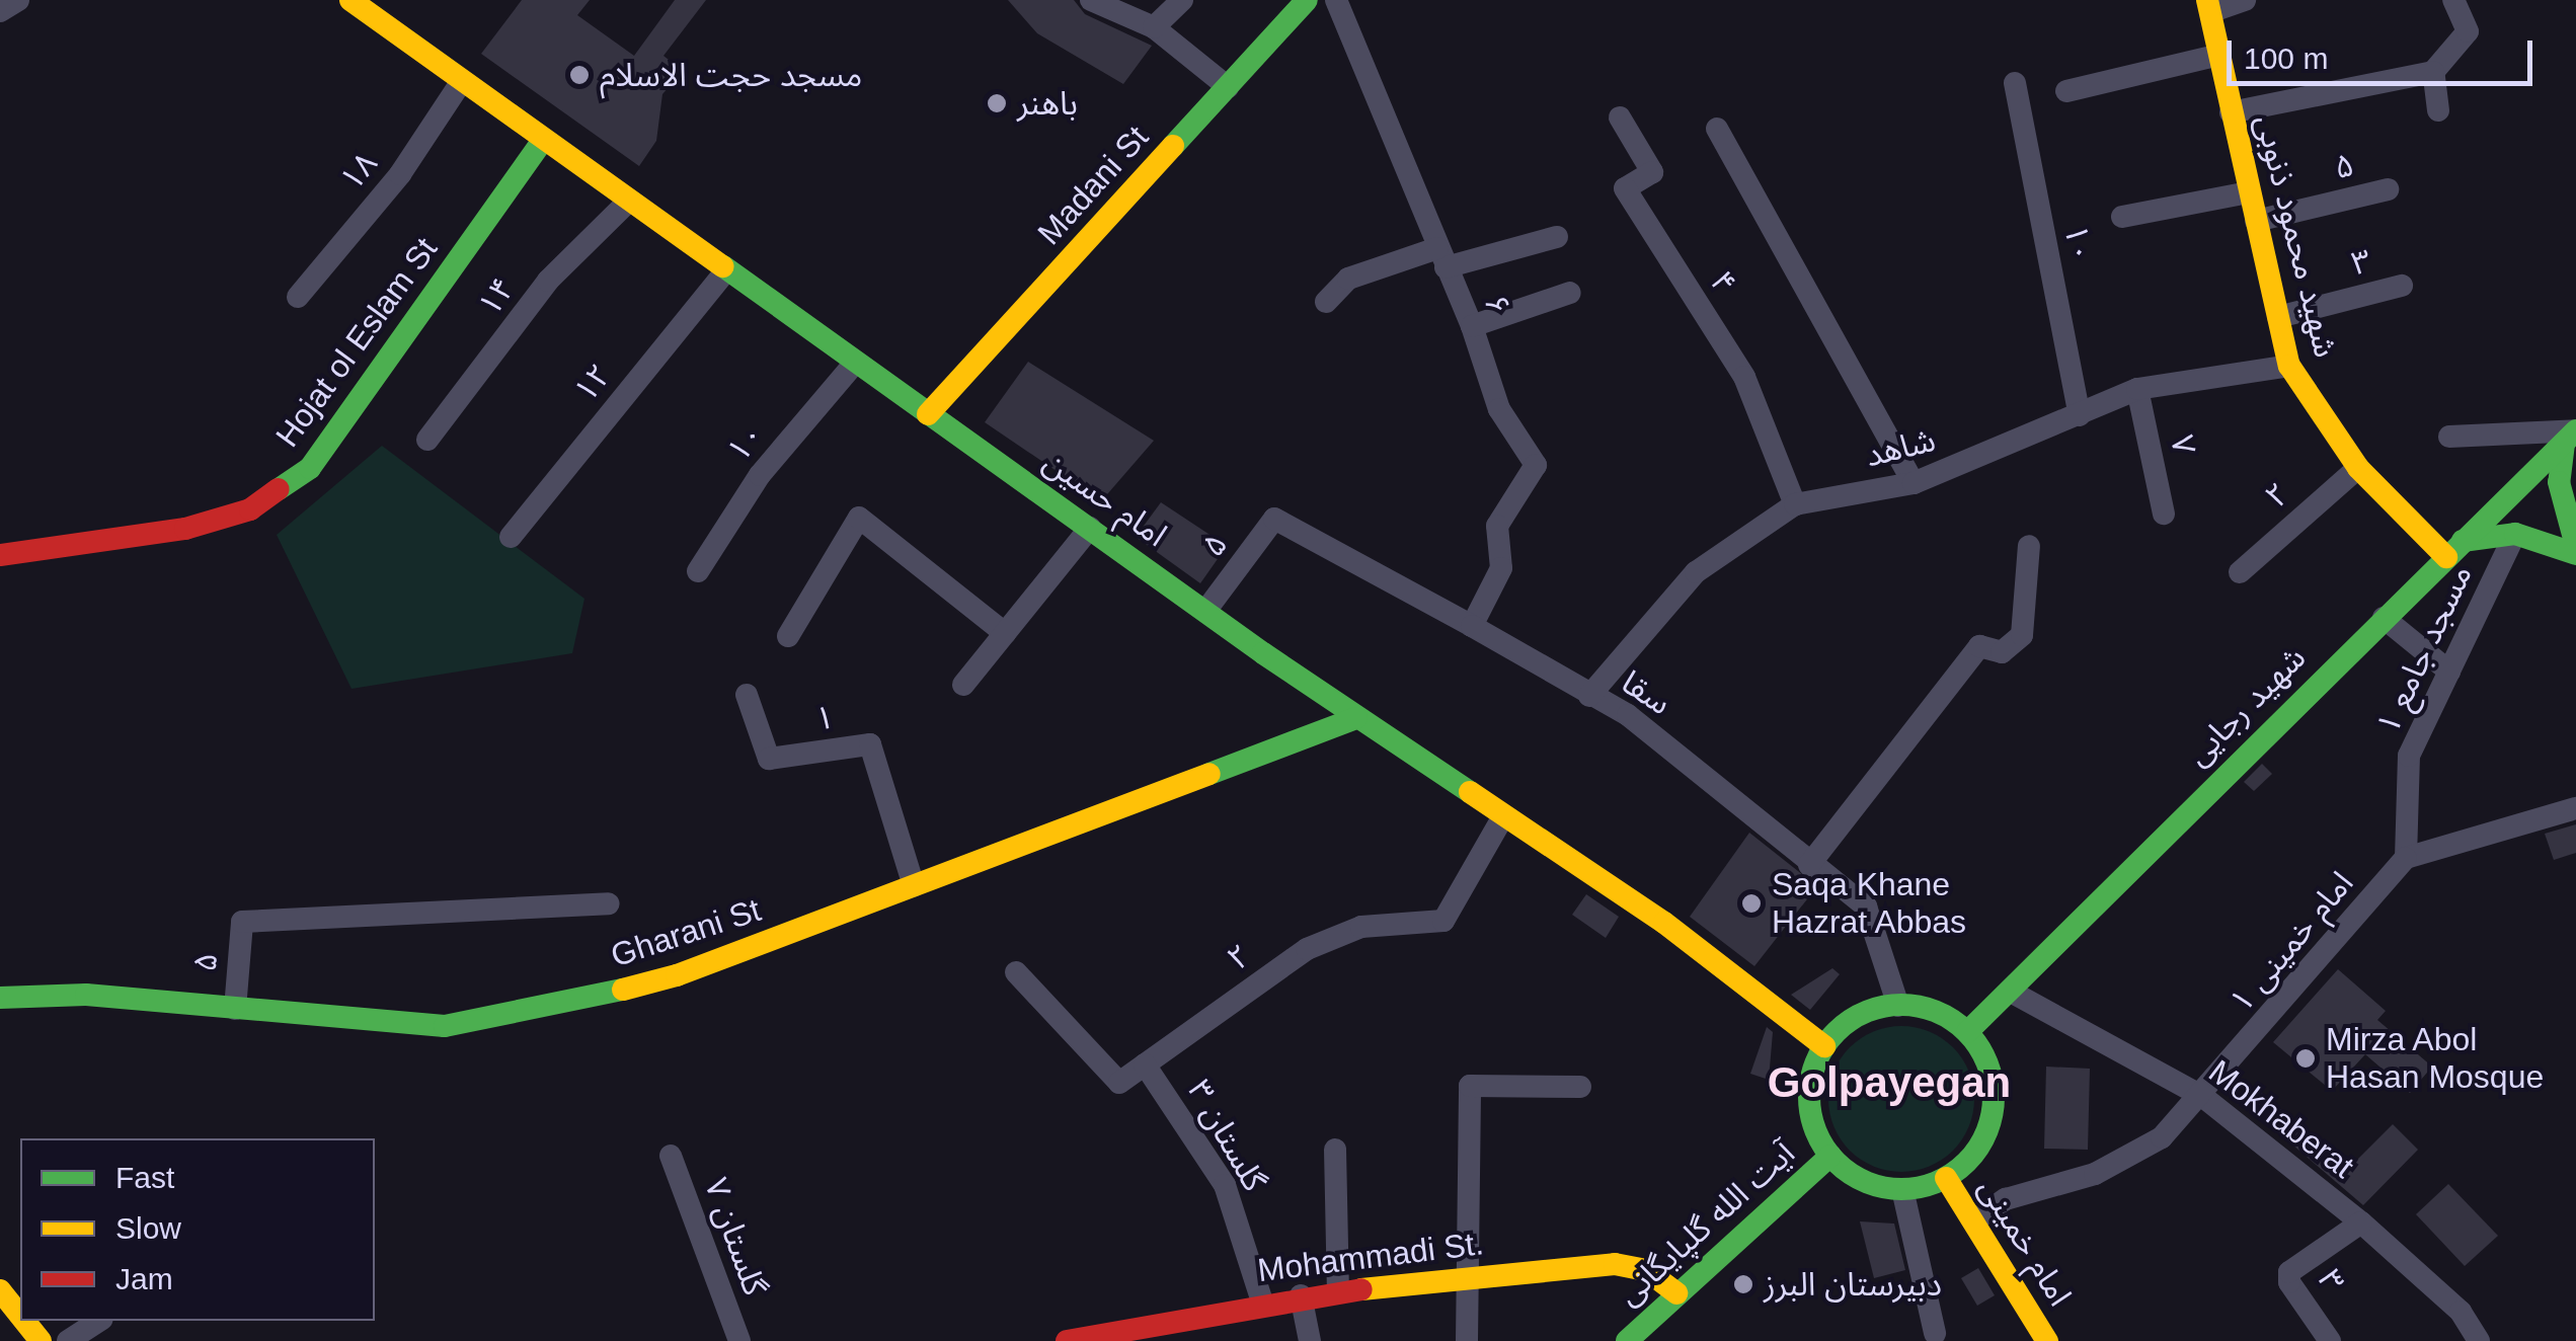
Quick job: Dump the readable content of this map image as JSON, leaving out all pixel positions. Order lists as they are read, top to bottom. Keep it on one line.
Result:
{"streets":{"street":["۵","۱۸","Madani St","شهید محمود ذنوبی","۱۰","۳","۴","۱۴","۶","Hojat ol Eslam St","۱۲","۷","شاهد","۲","امام حسین","مسجد جامع ۱","سقا","شهید رجایی","۱","Gharani St","امام خمینی ۱","Mokhaberat","گلستان ۳","آیت الله گلپایگانی","گلستان ۷","امام خمینی","Mohammadi St."]},"crossings":[["۵","شهید محمود ذنوبی"],["۵","امام حسین"],["۵","سقا"],["۵","Gharani St"],["۱۸","امام حسین"],["Madani St","امام حسین"],["شهید محمود ذنوبی","۳"],["شهید محمود ذنوبی","شاهد"],["شهید محمود ذنوبی","۲"],["شهید محمود ذنوبی","شهید رجایی"],["۱۰","شاهد"],["۱۰","امام حسین"],["۳","Mokhaberat"],["۴","شاهد"],["۱۴","امام حسین"],["۶","سقا"],["Hojat ol Eslam St","امام حسین"],["۱۲","امام حسین"],["۷","شاهد"],["شاهد","سقا"],["۲","امام حسین"],["۲","گلستان ۳"],["امام حسین","سقا"],["امام حسین","شهید رجایی"],["امام حسین","Gharani St"],["امام حسین","آیت الله گلپایگانی"],["امام حسین","امام خمینی"],["مسجد جامع ۱","امام خمینی ۱"],["سقا","شهید رجایی"],["سقا","آیت الله گلپایگانی"],["سقا","امام خمینی"],["شهید رجایی","Mokhaberat"],["شهید رجایی","آیت الله گلپایگانی"],["شهید رجایی","امام خمینی"],["۱","Gharani St"],["امام خمینی ۱","Mokhaberat"],["امام خمینی ۱","امام خمینی"],["گلستان ۳","Mohammadi St."],["آیت الله گلپایگانی","امام خمینی"],["آیت الله گلپایگانی","Mohammadi St."]],"districts":["Golpayegan"],"places":["مسجد حجت الاسلام","باهنر","Saqa Khane Hazrat Abbas","Mirza Abol Hasan Mosque","دبیرستان البرز"],"legend":["Fast","Slow","Jam"],"scale_bar":"100 m"}
